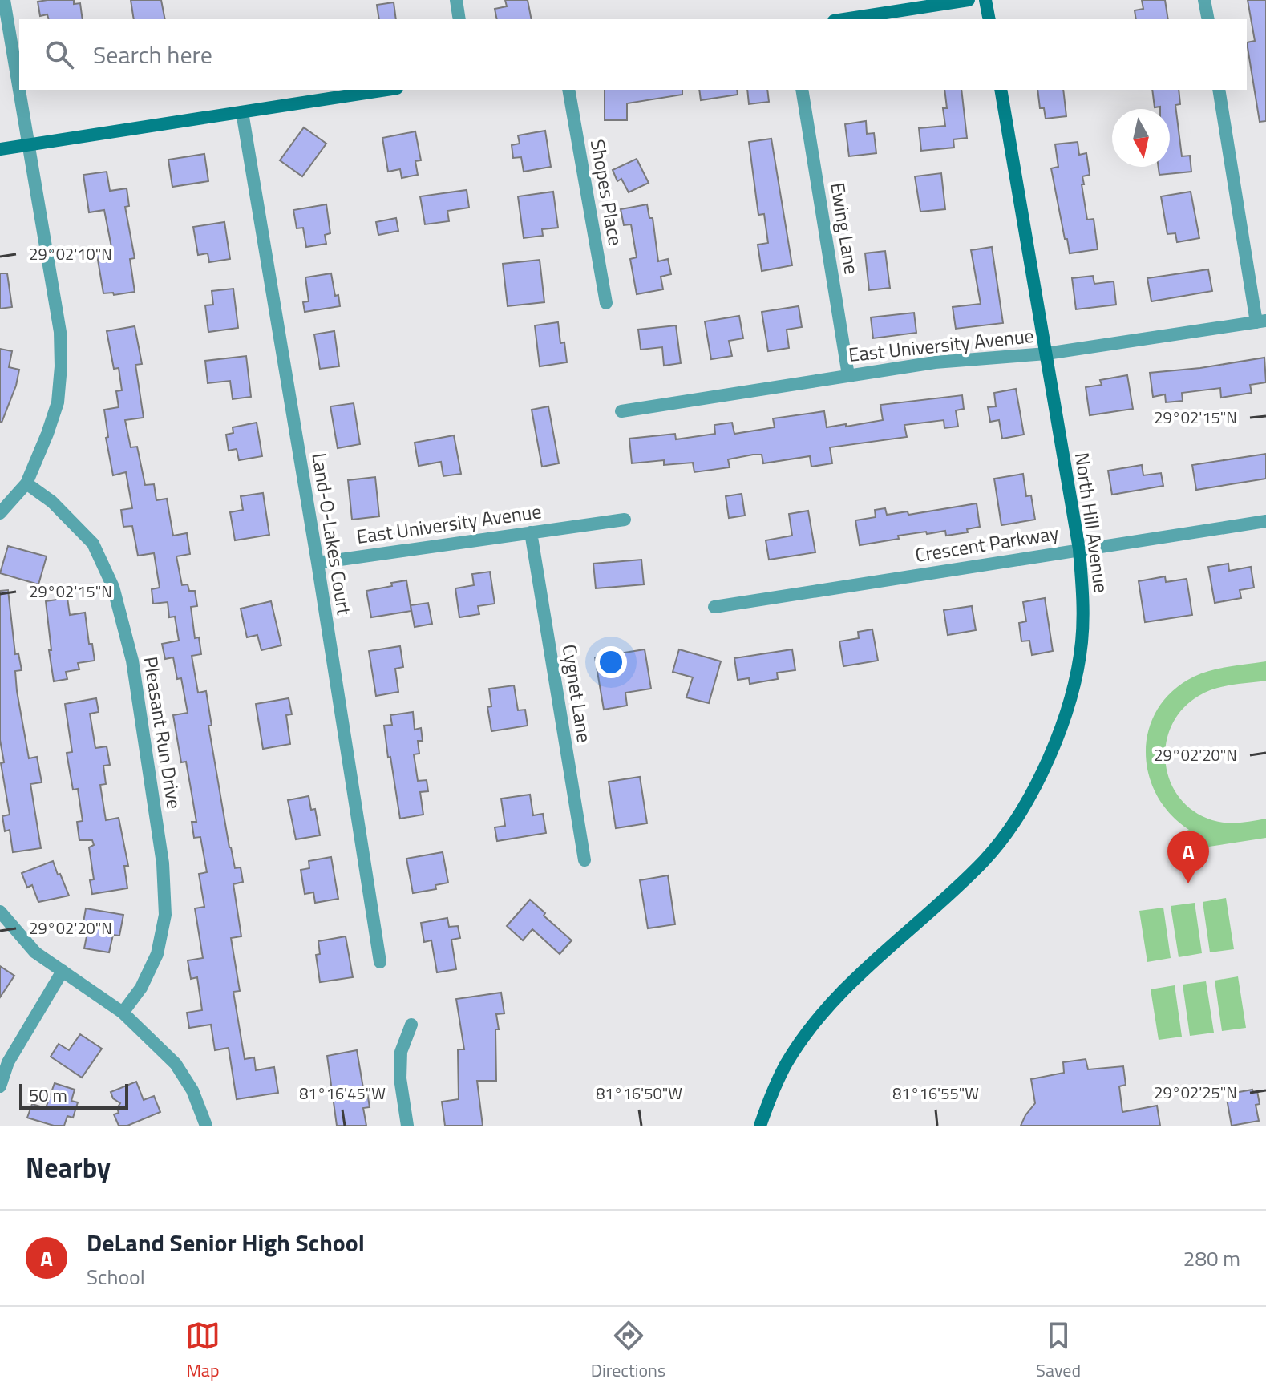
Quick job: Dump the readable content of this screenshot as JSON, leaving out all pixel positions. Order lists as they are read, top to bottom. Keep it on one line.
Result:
{"streets":{"street":["Shopes Place","Ewing Lane","East University Avenue","North Hill Avenue","Land-O-Lakes Court","Crescent Parkway","Cygnet Lane","Pleasant Run Drive"]},"crossings":[["Ewing Lane","East University Avenue"],["East University Avenue","North Hill Avenue"],["East University Avenue","Land-O-Lakes Court"],["East University Avenue","Cygnet Lane"],["North Hill Avenue","Crescent Parkway"]],"scale_bar":"50 m","north":"bottom","page":{"search":"Search here","pins":"A","scale":"50 m","heading":"Nearby","list":[{"mark":"A","name":"DeLand Senior High School","note":"School","value":"280 m"}],"nav":["Map","Directions","Saved"]},"coordinates":["29°02'10\"N","29°02'15\"N","29°02'20\"N","29°02'25\"N","81°16'45\"W","81°16'50\"W","81°16'55\"W"]}
